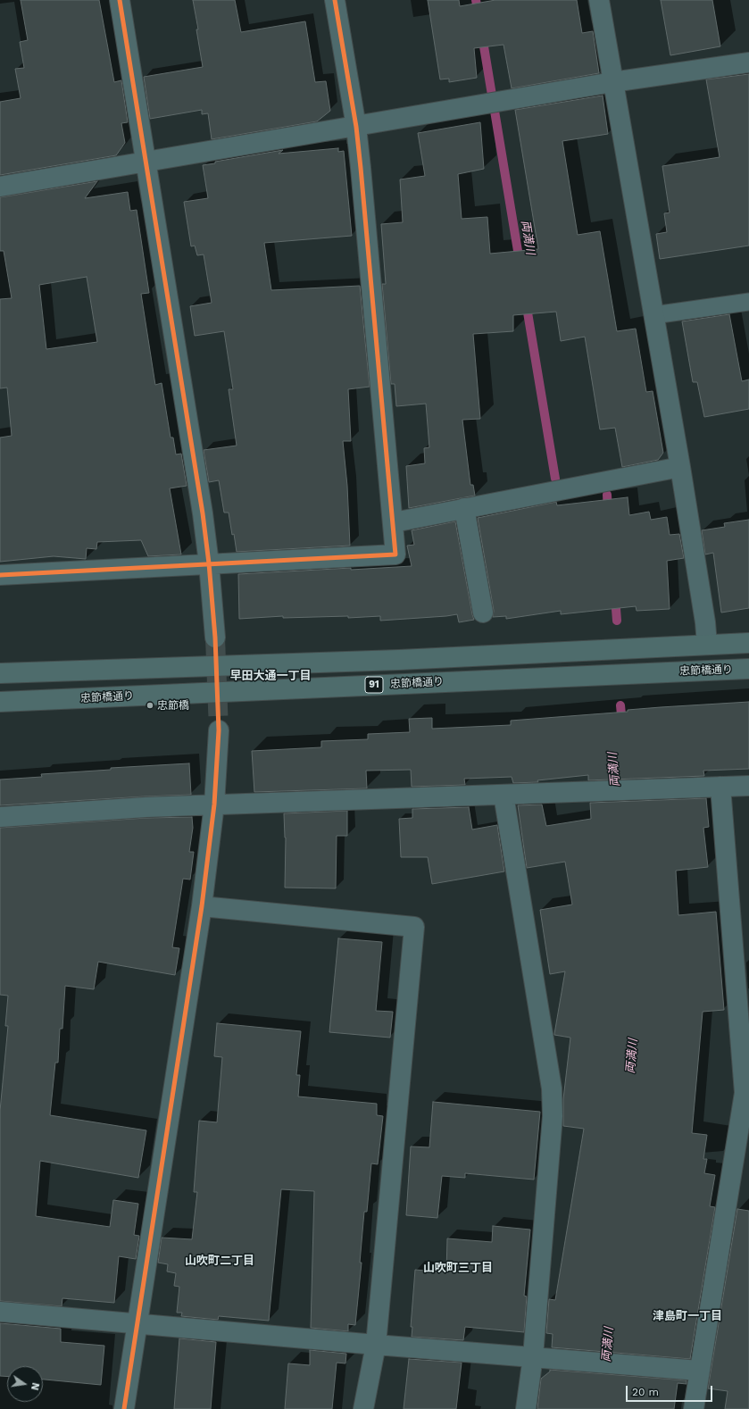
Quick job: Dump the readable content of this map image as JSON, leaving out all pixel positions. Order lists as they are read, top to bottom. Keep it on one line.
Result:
{"streets":{"main road":["忠節橋通り","91"]},"districts":["早田大通一丁目","山吹町二丁目","山吹町三丁目","津島町一丁目"],"water":["両満川"],"places":["忠節橋"],"scale_bar":"20 m","north":"right"}
